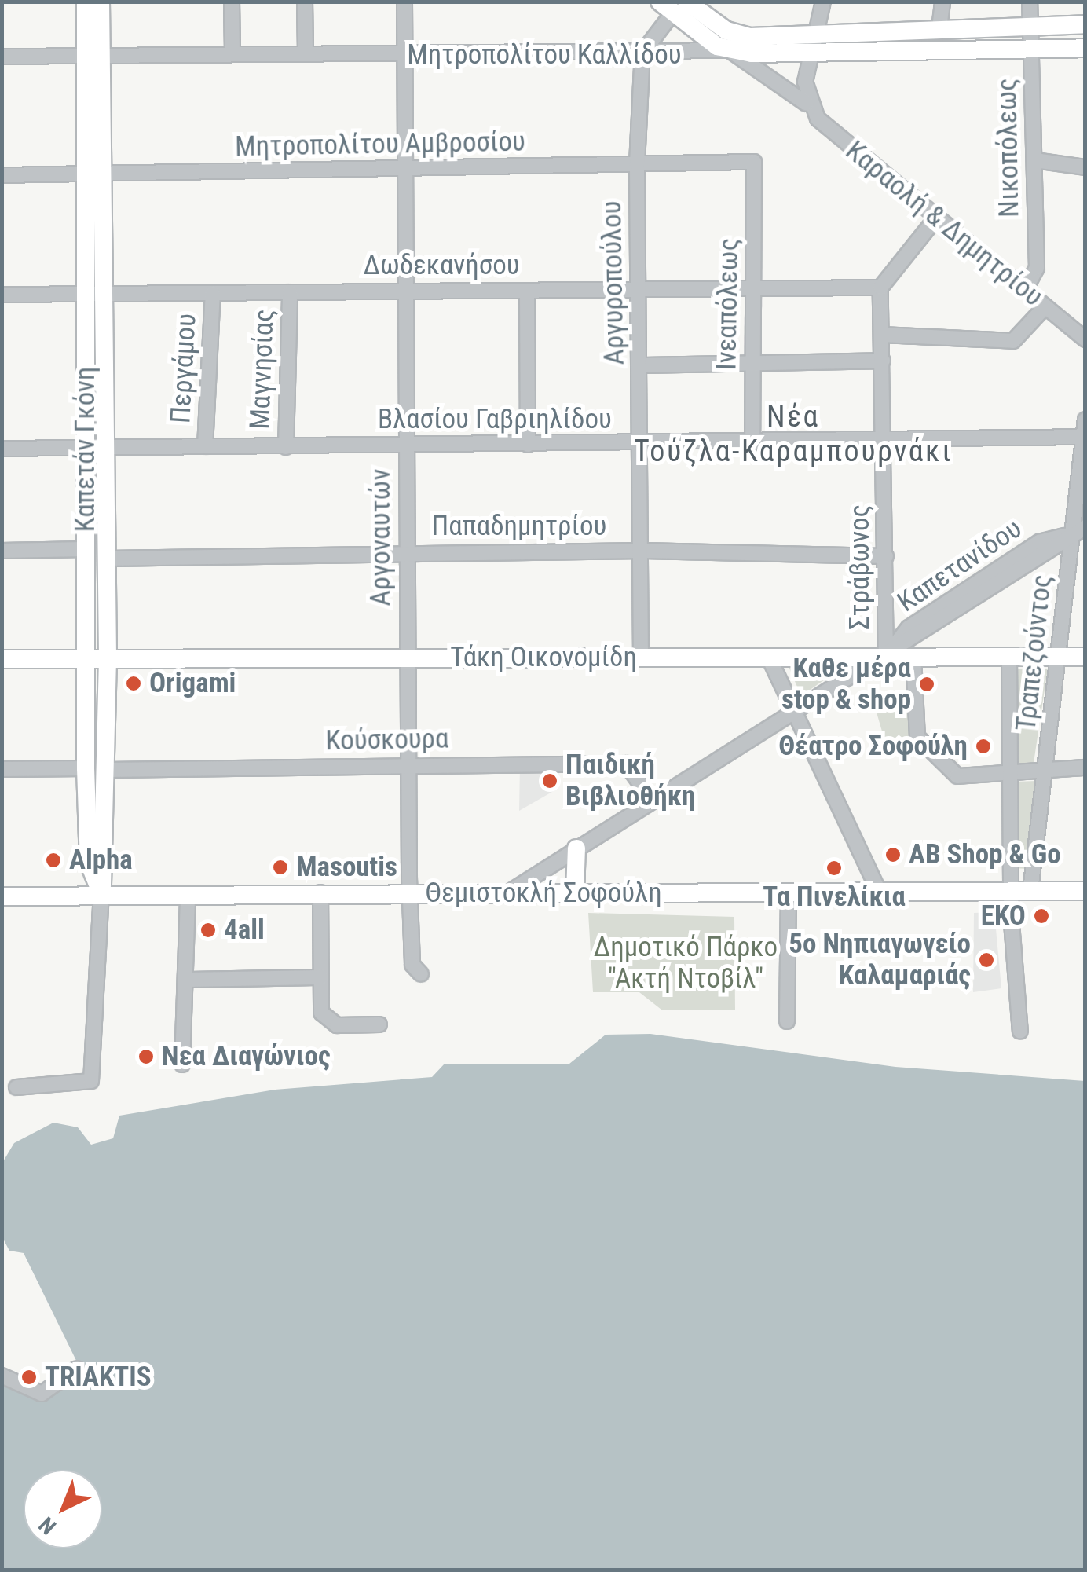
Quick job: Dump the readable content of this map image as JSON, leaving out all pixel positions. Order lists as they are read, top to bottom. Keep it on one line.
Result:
{"streets":{"main road":["Μητροπολίτου Καλλίδου","Καραολή & Δημητρίου","Καπετάν Γκόνη","Τάκη Οικονομίδη","Θεμιστοκλή Σοφούλη"],"street":["Μητροπολίτου Αμβροσίου","Νικοπόλεως","Δωδεκανήσου","Αργυροπούλου","Ινεαπόλεως","Περγάμου","Μαγνησίας","Βλασίου Γαβριηλίδου","Παπαδημητρίου","Αργοναυτών","Καπετανίδου","Στράβωνος","Τραπεζούντος","Κούσκουρα"]},"crossings":[["Μητροπολίτου Καλλίδου","Νικοπόλεως"],["Μητροπολίτου Καλλίδου","Καραολή & Δημητρίου"],["Μητροπολίτου Καλλίδου","Αργυροπούλου"],["Μητροπολίτου Καλλίδου","Καπετάν Γκόνη"],["Μητροπολίτου Καλλίδου","Αργοναυτών"],["Μητροπολίτου Αμβροσίου","Αργυροπούλου"],["Μητροπολίτου Αμβροσίου","Ινεαπόλεως"],["Μητροπολίτου Αμβροσίου","Καπετάν Γκόνη"],["Μητροπολίτου Αμβροσίου","Αργοναυτών"],["Νικοπόλεως","Καραολή & Δημητρίου"],["Δωδεκανήσου","Αργυροπούλου"],["Δωδεκανήσου","Ινεαπόλεως"],["Δωδεκανήσου","Περγάμου"],["Δωδεκανήσου","Μαγνησίας"],["Δωδεκανήσου","Καπετάν Γκόνη"],["Δωδεκανήσου","Αργοναυτών"],["Δωδεκανήσου","Στράβωνος"],["Αργυροπούλου","Βλασίου Γαβριηλίδου"],["Αργυροπούλου","Παπαδημητρίου"],["Αργυροπούλου","Τάκη Οικονομίδη"],["Ινεαπόλεως","Βλασίου Γαβριηλίδου"],["Περγάμου","Βλασίου Γαβριηλίδου"],["Μαγνησίας","Βλασίου Γαβριηλίδου"],["Βλασίου Γαβριηλίδου","Καπετάν Γκόνη"],["Βλασίου Γαβριηλίδου","Αργοναυτών"],["Βλασίου Γαβριηλίδου","Στράβωνος"],["Βλασίου Γαβριηλίδου","Τραπεζούντος"],["Καπετάν Γκόνη","Παπαδημητρίου"],["Καπετάν Γκόνη","Τάκη Οικονομίδη"],["Καπετάν Γκόνη","Κούσκουρα"],["Καπετάν Γκόνη","Θεμιστοκλή Σοφούλη"],["Παπαδημητρίου","Αργοναυτών"],["Παπαδημητρίου","Στράβωνος"],["Αργοναυτών","Τάκη Οικονομίδη"],["Αργοναυτών","Κούσκουρα"],["Αργοναυτών","Θεμιστοκλή Σοφούλη"],["Καπετανίδου","Στράβωνος"],["Καπετανίδου","Τραπεζούντος"],["Καπετανίδου","Τάκη Οικονομίδη"],["Καπετανίδου","Κούσκουρα"],["Καπετανίδου","Θεμιστοκλή Σοφούλη"],["Στράβωνος","Τάκη Οικονομίδη"],["Τραπεζούντος","Τάκη Οικονομίδη"],["Τραπεζούντος","Θεμιστοκλή Σοφούλη"]],"districts":["Νέα Τούζλα-Καραμπουρνάκι"],"parks":["Δημοτικό Πάρκο \"Ακτή Ντοβίλ\""],"places":["Origami","Καθε μέρα stop & shop","Θέατρο Σοφούλη","Παιδική Βιβλιοθήκη","AB Shop & Go","Alpha","Masoutis","Τα Πινελίκια","EKO","4all","5ο Νηπιαγωγείο Καλαμαριάς","Νεα Διαγώνιος","TRIAKTIS"],"north":"bottom left"}
